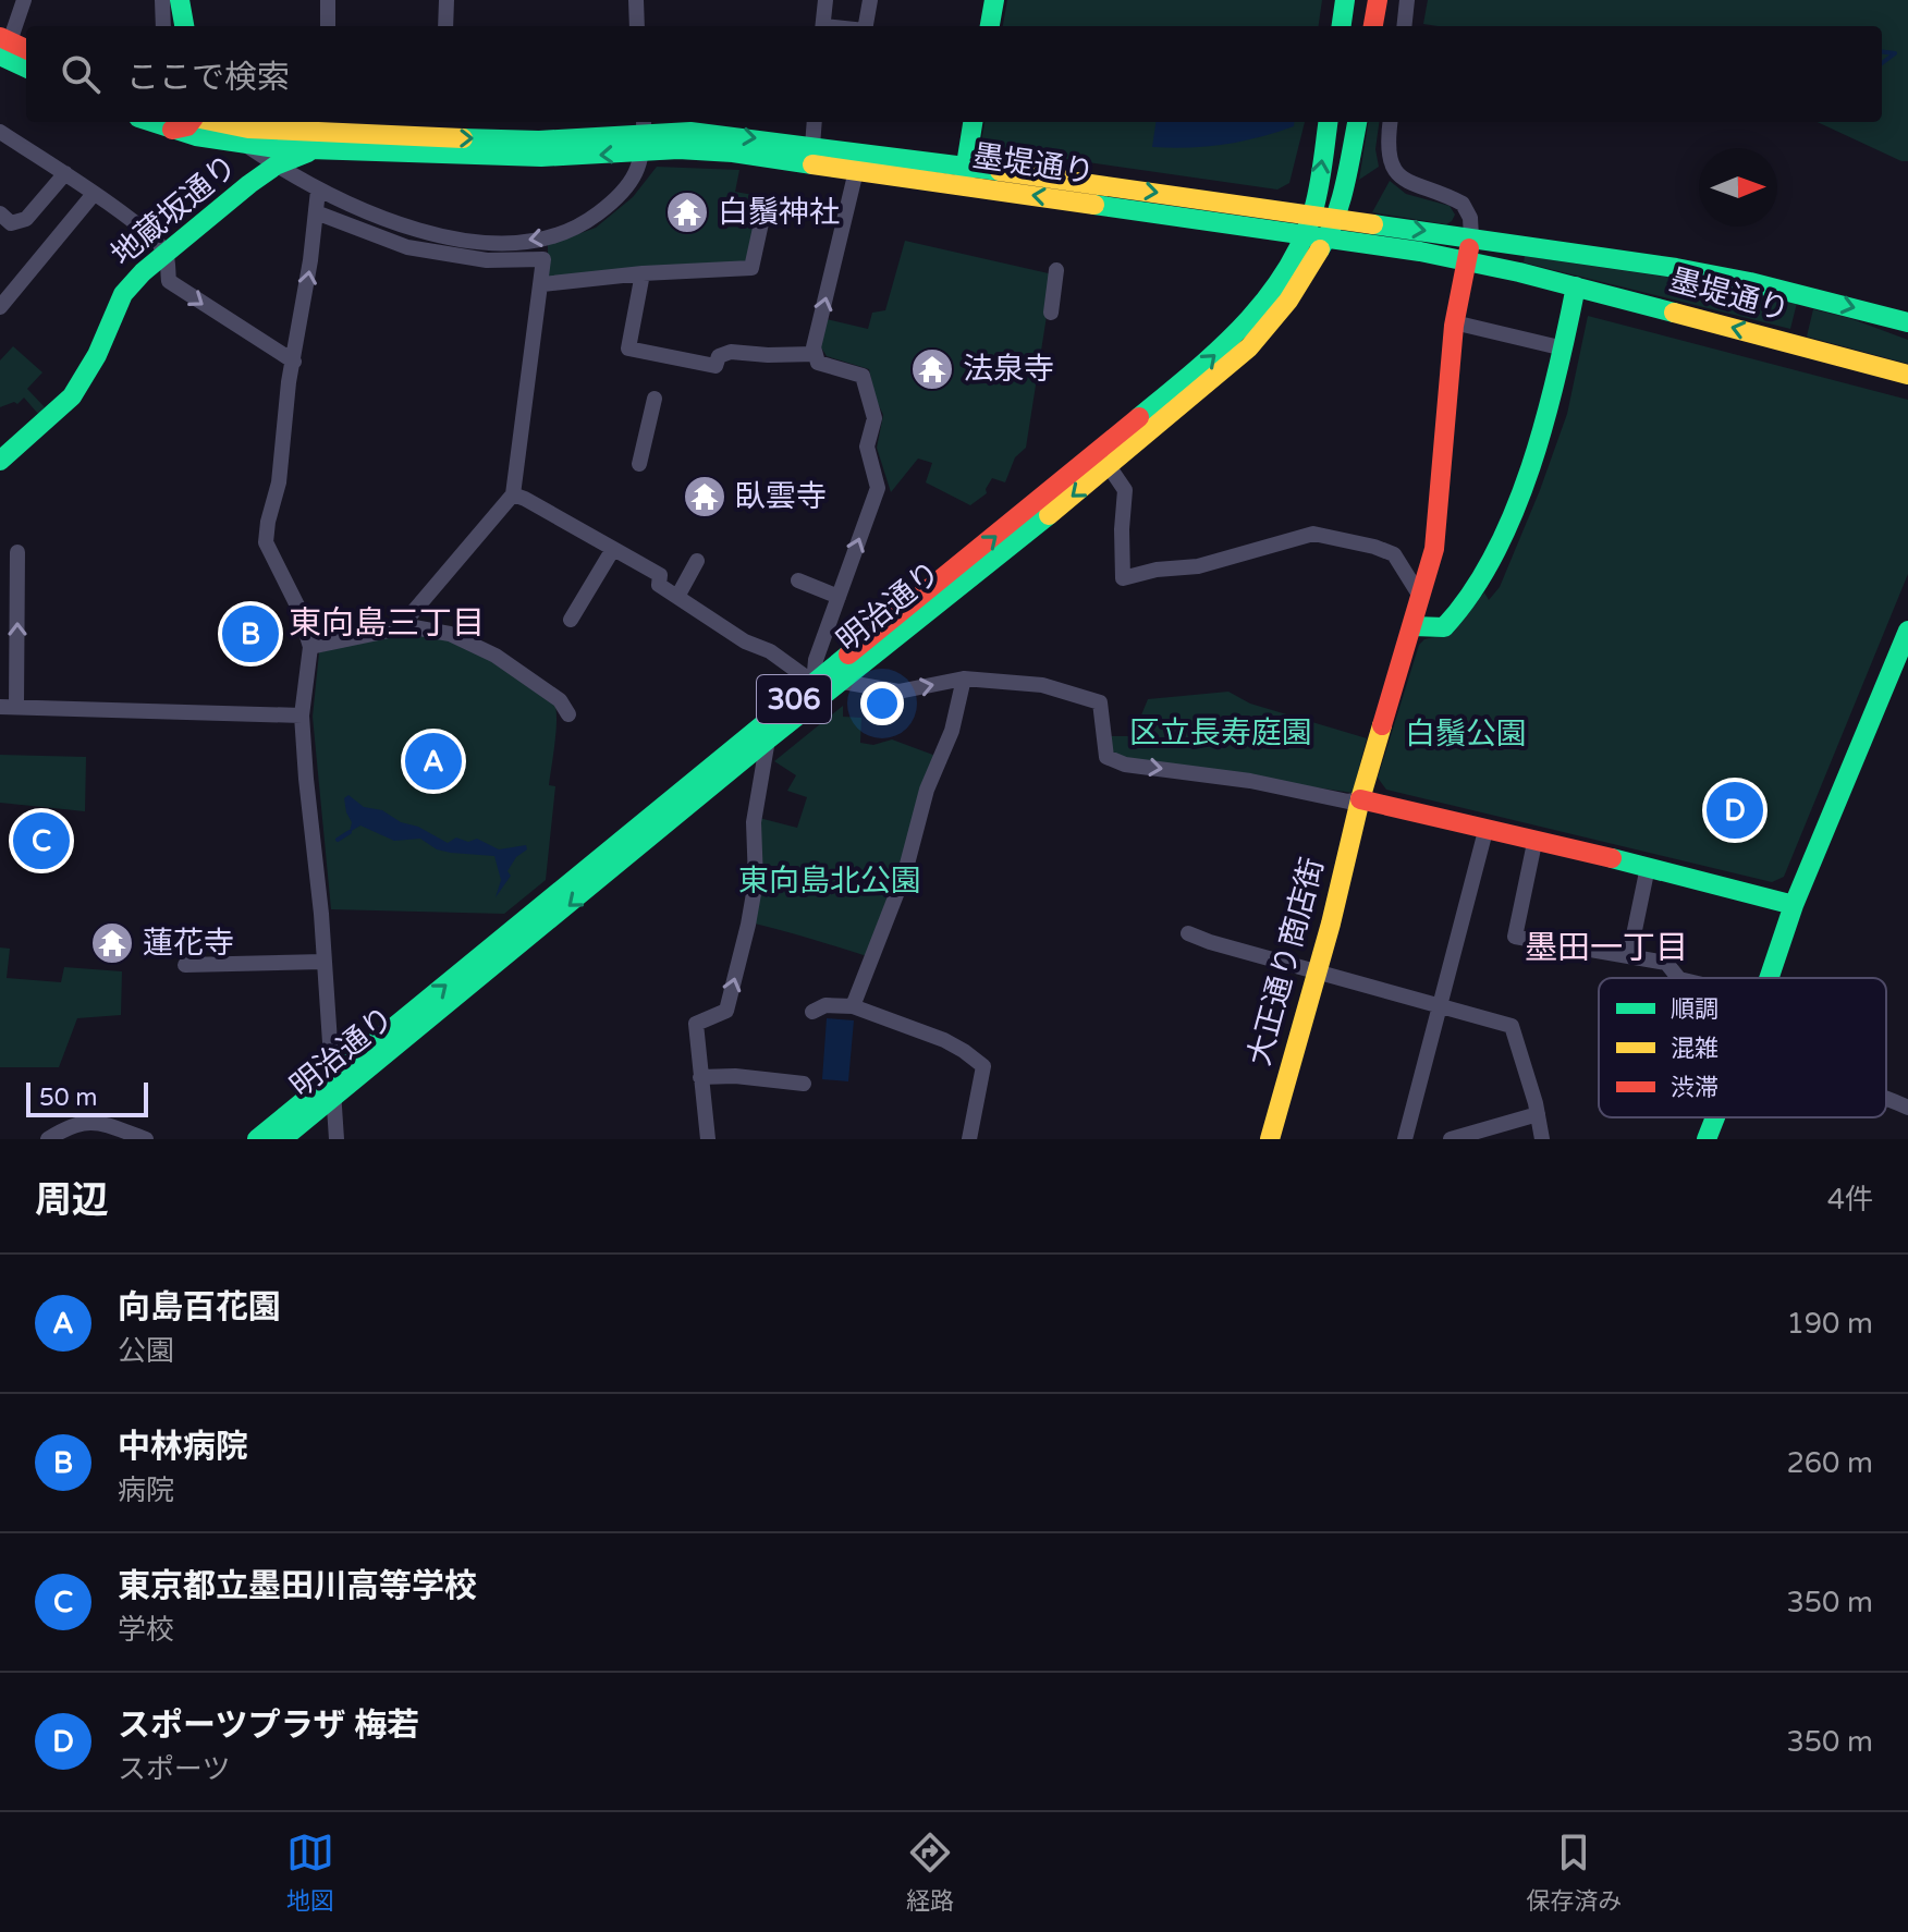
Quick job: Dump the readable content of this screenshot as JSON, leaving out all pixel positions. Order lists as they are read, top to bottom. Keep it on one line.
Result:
{"streets":{"main road":["墨堤通り","地蔵坂通り","明治通り","306","大正通り商店街"]},"crossings":[["墨堤通り","地蔵坂通り"],["墨堤通り","明治通り"],["墨堤通り","大正通り商店街"]],"districts":["東向島三丁目","墨田一丁目"],"parks":["区立長寿庭園","白鬚公園","東向島北公園"],"places":{"temple":["白鬚神社","法泉寺","臥雲寺","蓮花寺"]},"legend":["順調","混雑","渋滞"],"scale_bar":"50 m","north":"right","page":{"search":"ここで検索","pins":["B","A","D","C"],"scale":"50 m","heading":["周辺","4件"],"list":[{"mark":"A","name":"向島百花園","note":"公園","value":"190 m"},{"mark":"B","name":"中林病院","note":"病院","value":"260 m"},{"mark":"C","name":"東京都立墨田川高等学校","note":"学校","value":"350 m"},{"mark":"D","name":"スポーツプラザ 梅若","note":"スポーツ","value":"350 m"}],"nav":["地図","経路","保存済み"]}}
